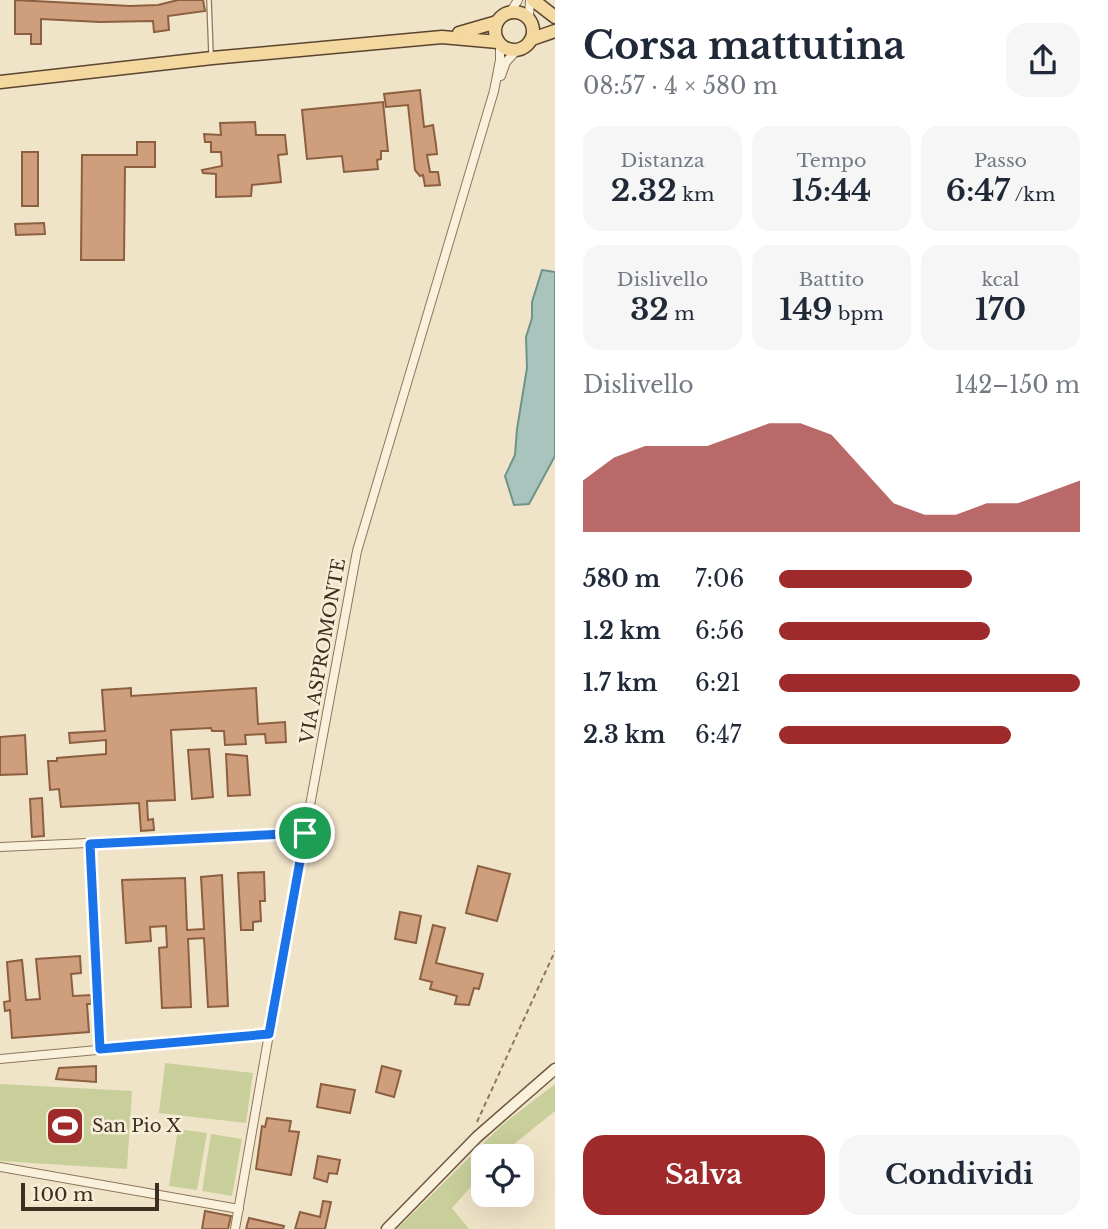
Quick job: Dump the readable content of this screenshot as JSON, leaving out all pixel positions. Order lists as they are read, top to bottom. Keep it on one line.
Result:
{"streets":{"street":["VIA ASPROMONTE"]},"places":{"sports":["San Pio X"]},"scale_bar":"100 m","page":{"heading":["Corsa mattutina","08:57 · 4 × 580 m"],"stats":[["Distanza","2.32 km"],["Tempo","15:44"],["Passo","6:47 /km"],["Dislivello","32 m"],["Battito","149 bpm"],["kcal","170"]],"chart":["Dislivello","142–150 m"],"list":[{"name":"580 m","note":"7:06"},{"name":"1.2 km","note":"6:56"},{"name":"1.7 km","note":"6:21"},{"name":"2.3 km","note":"6:47"}],"buttons":["Salva","Condividi"],"scale":"100 m"}}
